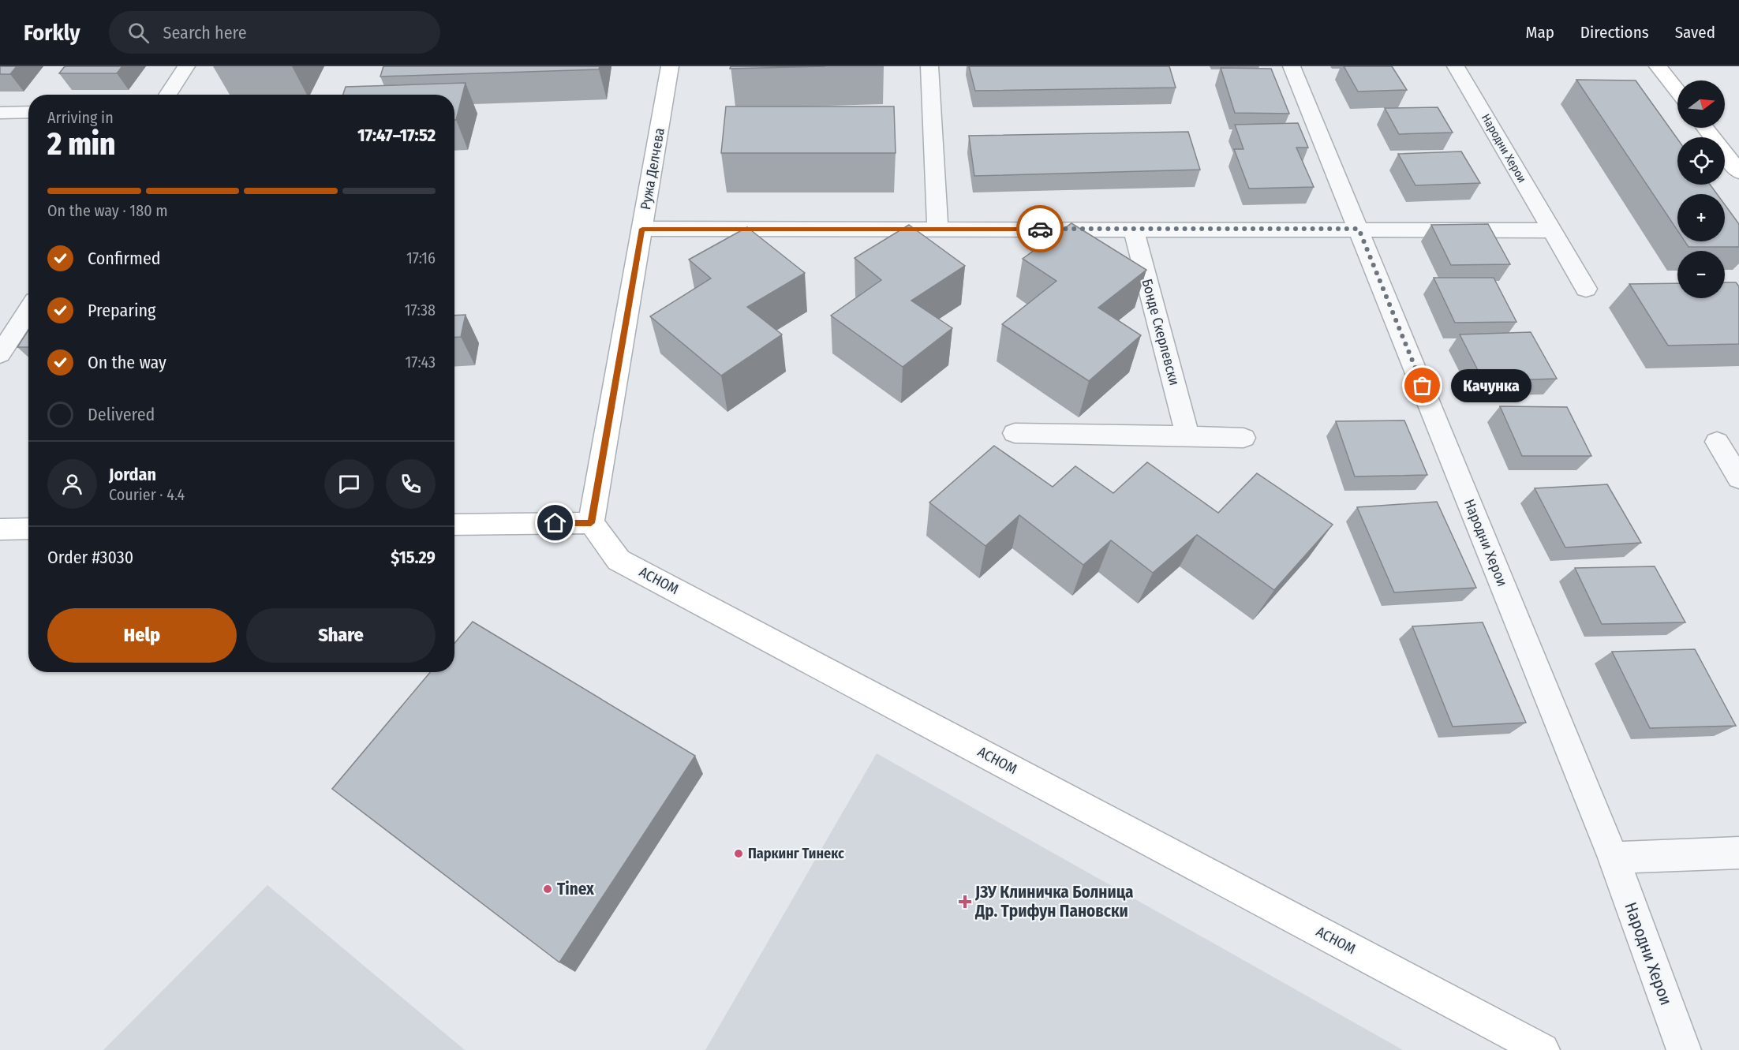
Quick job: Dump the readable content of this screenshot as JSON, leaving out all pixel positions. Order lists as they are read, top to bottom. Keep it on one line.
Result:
{"streets":{"street":["Народни Херои","Ружа Делчева","Бонде Скерлевски","АСНОМ"]},"crossings":[["Ружа Делчева","АСНОМ"]],"places":{"other":["Качунка","Паркинг Тинекс","Tinex"],"health":["ЈЗУ Клиничка Болница Др. Трифун Пановски"]},"north":"right","page":{"header":"Forkly","search":"Search here","nav":["Map","Directions","Saved"],"map_buttons":["+","−"],"heading":["2 min","Arriving in","17:47–17:52"],"panel":["Jordan","Courier · 4.4","Order #3030","$15.29"],"bar":"On the way · 180 m","list":[["Confirmed","17:16"],["Preparing","17:38"],["On the way","17:43"],"Delivered"],"bubble":"Качунка","buttons":["Help","Share"]}}
